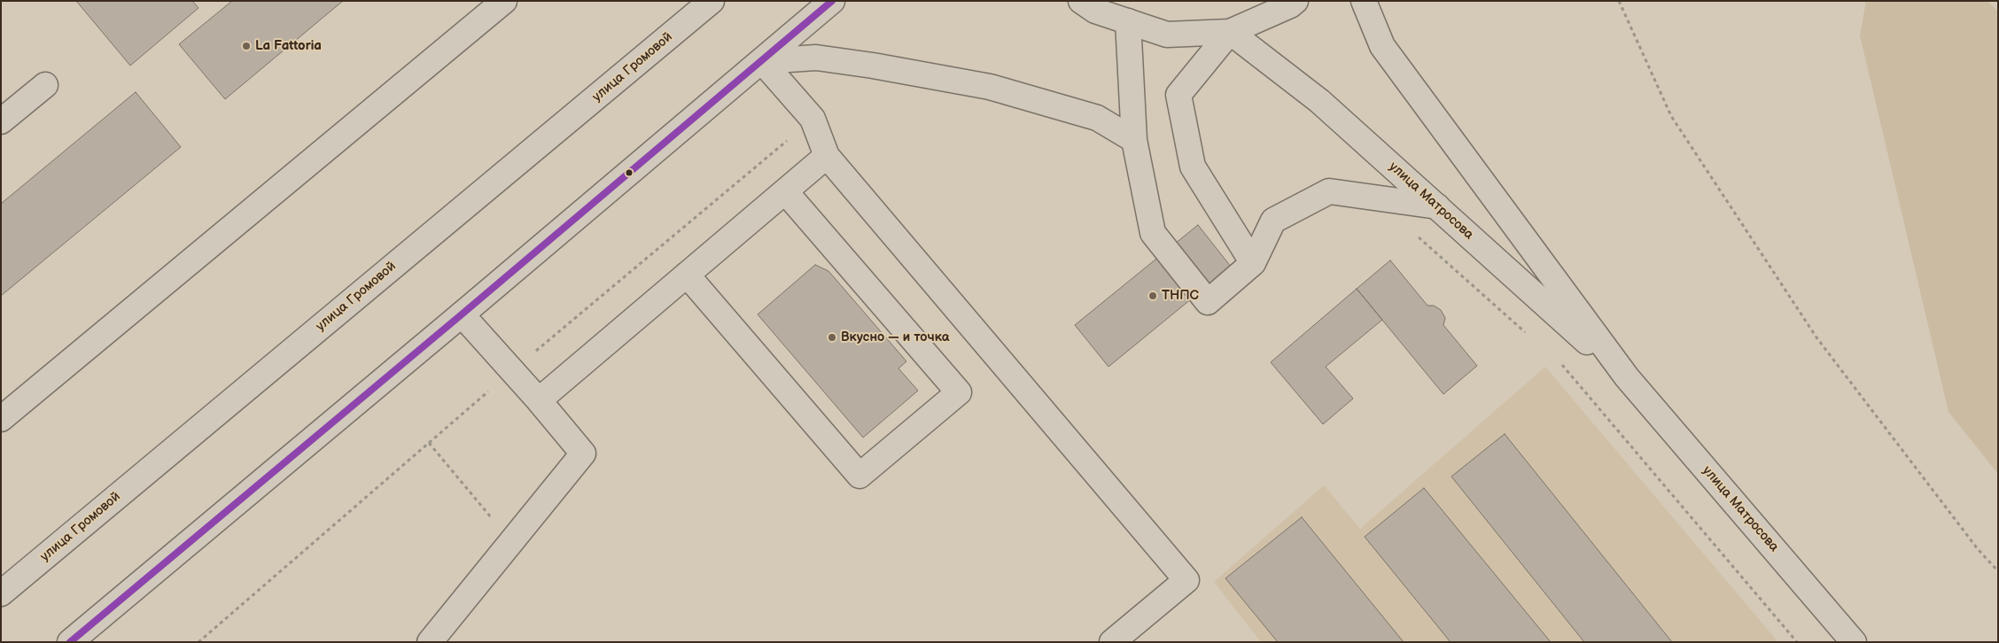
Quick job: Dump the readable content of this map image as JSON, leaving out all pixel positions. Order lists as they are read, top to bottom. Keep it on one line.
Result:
{"streets":{"main road":["улица Громовой","улица Матросова"]},"places":["La Fattoria","ТНПС","Вкусно — и точка"]}
